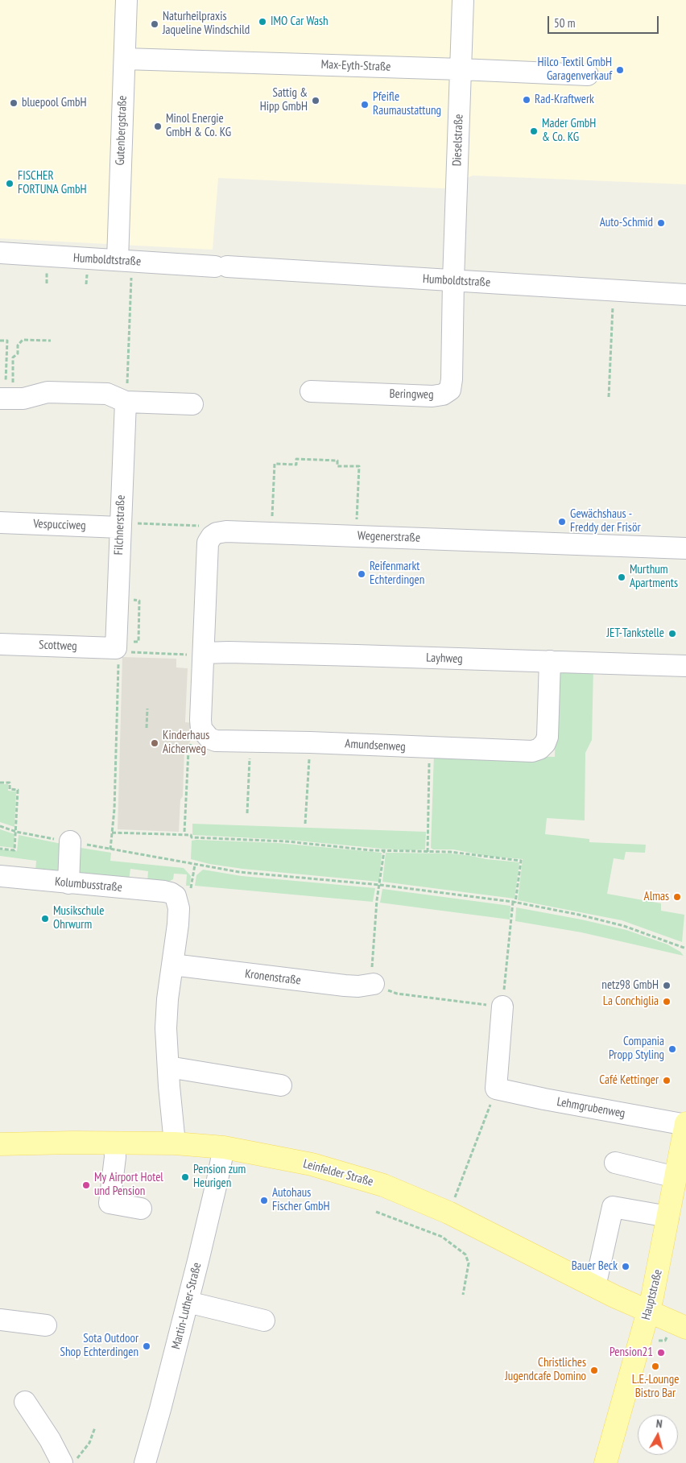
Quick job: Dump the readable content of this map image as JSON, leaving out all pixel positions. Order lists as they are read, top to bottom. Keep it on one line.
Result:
{"streets":{"main road":["Leinfelder Straße","Hauptstraße"],"street":["Max-Eyth-Straße","Gutenbergstraße","Dieselstraße","Humboldtstraße","Beringweg","Vespucciweg","Filchnerstraße","Wegenerstraße","Scottweg","Layhweg","Amundsenweg","Kolumbusstraße","Kronenstraße","Lehmgrubenweg","Martin-Luther-Straße"]},"crossings":[["Max-Eyth-Straße","Gutenbergstraße"],["Max-Eyth-Straße","Dieselstraße"],["Gutenbergstraße","Humboldtstraße"],["Dieselstraße","Humboldtstraße"],["Dieselstraße","Beringweg"],["Humboldtstraße","Beringweg"],["Vespucciweg","Filchnerstraße"],["Filchnerstraße","Scottweg"],["Layhweg","Amundsenweg"],["Kolumbusstraße","Kronenstraße"],["Lehmgrubenweg","Hauptstraße"],["Leinfelder Straße","Hauptstraße"],["Leinfelder Straße","Martin-Luther-Straße"]],"places":["IMO Car Wash","Naturheilpraxis Jaqueline Windschild","Hilco Textil GmbH Garagenverkauf","Rad-Kraftwerk","Sattig & Hipp GmbH","bluepool GmbH","Pfeifle Raumaustattung","Minol Energie GmbH & Co. KG","Mader GmbH & Co. KG","FISCHER FORTUNA GmbH","Auto-Schmid","Gewächshaus - Freddy der Frisör","Reifenmarkt Echterdingen","Murthum Apartments","JET-Tankstelle","Kinderhaus Aicherweg","Almas","Musikschule Ohrwurm","netz98 GmbH","La Conchiglia","Compania Propp Styling","Café Kettinger","Pension zum Heurigen","My Airport Hotel und Pension","Autohaus Fischer GmbH","Bauer Beck","Sota Outdoor Shop Echterdingen","Pension21","L.E.-Lounge Bistro Bar","Christliches Jugendcafe Domino"],"scale_bar":"50 m","north":"top"}
